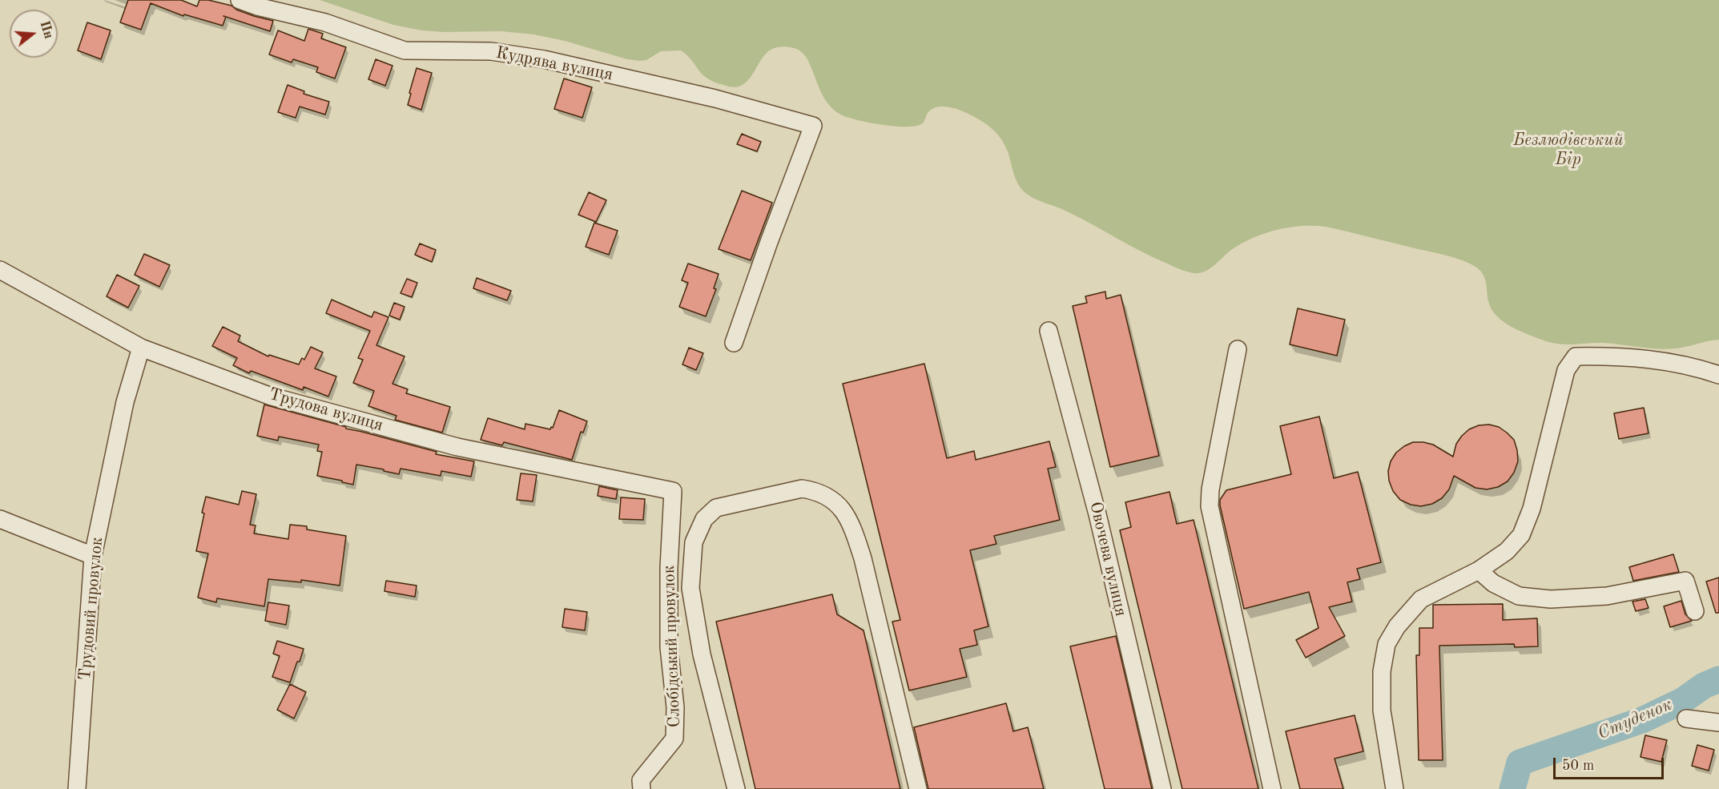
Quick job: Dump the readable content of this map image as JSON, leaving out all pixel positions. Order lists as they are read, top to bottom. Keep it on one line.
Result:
{"streets":{"street":["Кудрява вулиця","Трудова вулиця","Овочева вулиця","Трудовий провулок","Слобідський провулок"]},"crossings":[["Трудова вулиця","Трудовий провулок"],["Трудова вулиця","Слобідський провулок"]],"water":["Студенок"],"parks":["Безлюдівський Бір"],"scale_bar":"50 m","north":"right"}
